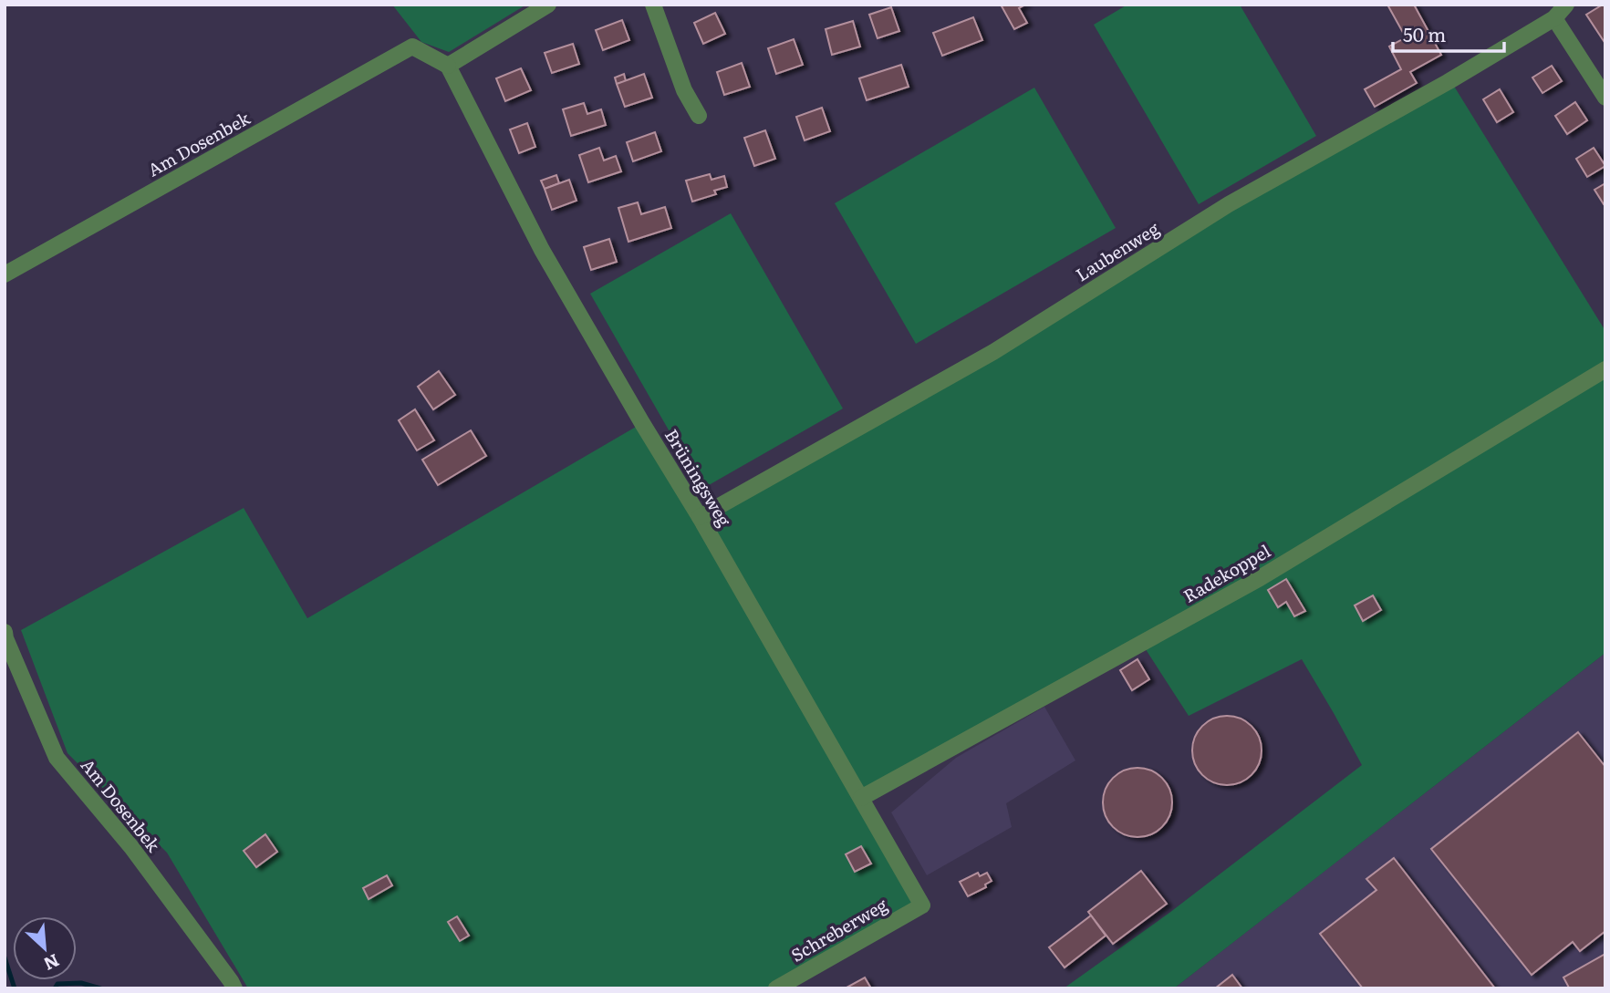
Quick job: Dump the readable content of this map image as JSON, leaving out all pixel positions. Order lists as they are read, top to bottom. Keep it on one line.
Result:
{"streets":{"street":["Am Dosenbek","Laubenweg","Brüningsweg","Radekoppel","Schreberweg"]},"crossings":[["Am Dosenbek","Brüningsweg"],["Laubenweg","Brüningsweg"],["Brüningsweg","Radekoppel"],["Brüningsweg","Schreberweg"]],"scale_bar":"50 m","north":"bottom right"}
